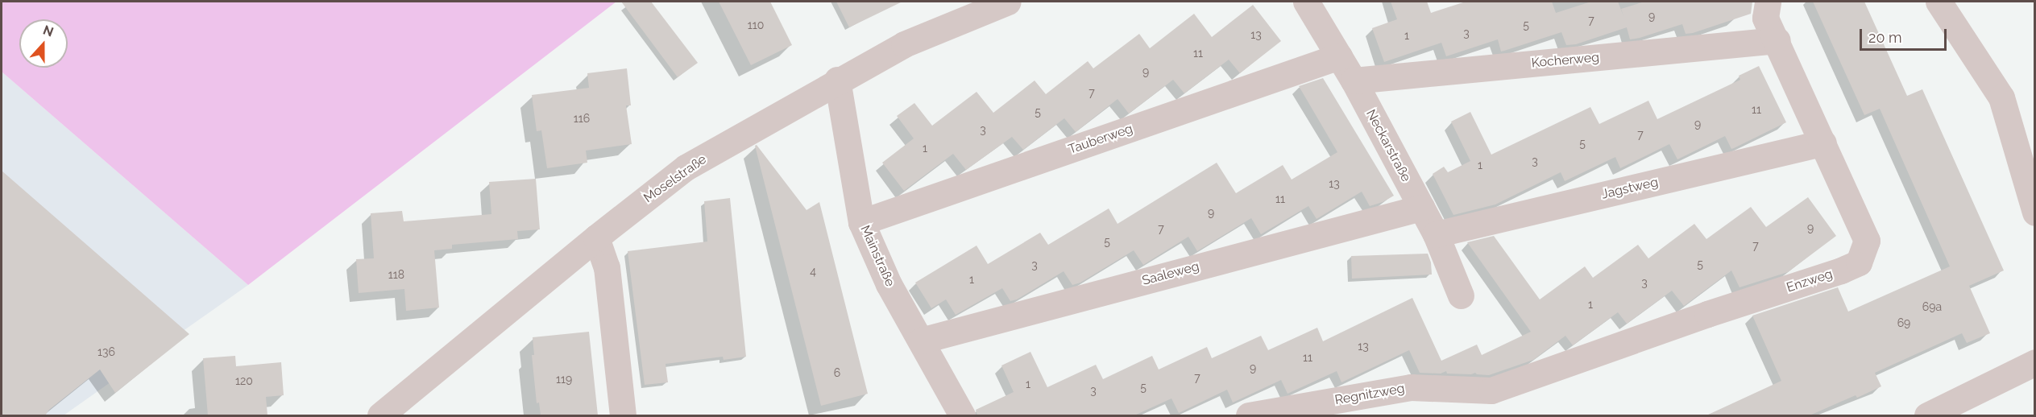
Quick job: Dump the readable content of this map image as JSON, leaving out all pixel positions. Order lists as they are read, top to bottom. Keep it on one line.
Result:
{"streets":{"street":["Kocherweg","Tauberweg","Neckarstraße","Moselstraße","Jagstweg","Mainstraße","Saaleweg","Enzweg","Regnitzweg"]},"crossings":[["Kocherweg","Neckarstraße"],["Kocherweg","Enzweg"],["Tauberweg","Neckarstraße"],["Tauberweg","Mainstraße"],["Neckarstraße","Jagstweg"],["Neckarstraße","Saaleweg"],["Moselstraße","Mainstraße"],["Jagstweg","Enzweg"],["Mainstraße","Saaleweg"],["Enzweg","Regnitzweg"]],"house_numbers":["9","7","110","5","3","13","1","11","9","7","11","5","116","9","3","7","5","1","3","1","13","11","9","9","7","5","7","5","3","4","118","1","3","1","69a","69","13","136","11","9","6","7","119","120","1","5","3"],"scale_bar":"20 m","north":"top"}
